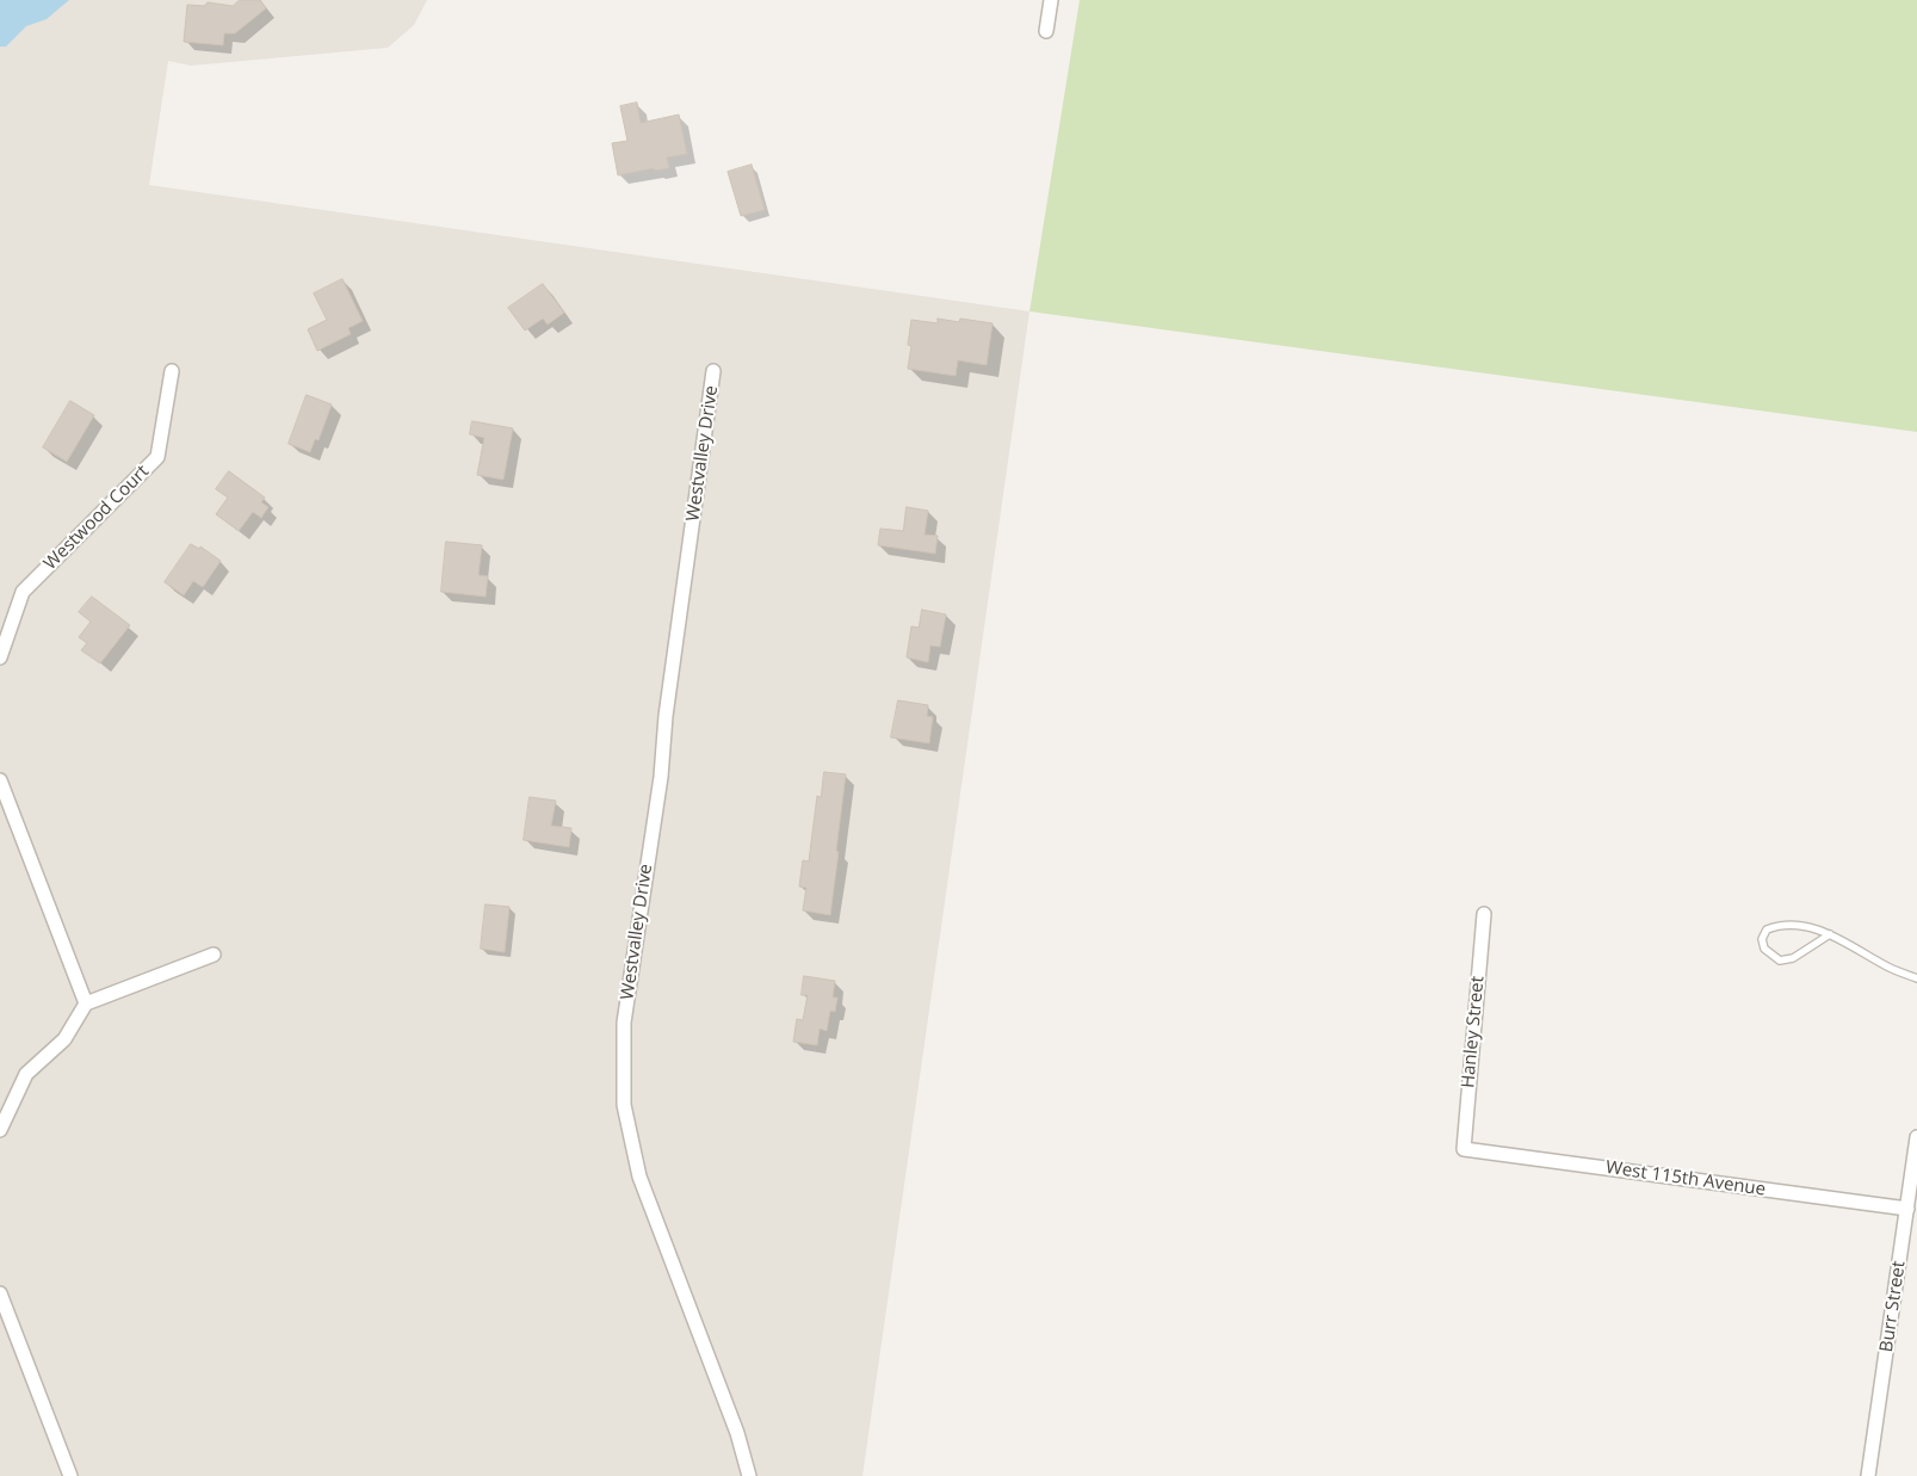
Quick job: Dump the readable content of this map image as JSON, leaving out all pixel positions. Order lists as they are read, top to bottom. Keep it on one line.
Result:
{"streets":{"street":["Westvalley Drive","Westwood Court","Hanley Street","West 115th Avenue","Burr Street"]},"crossings":[["Hanley Street","West 115th Avenue"],["West 115th Avenue","Burr Street"]]}
